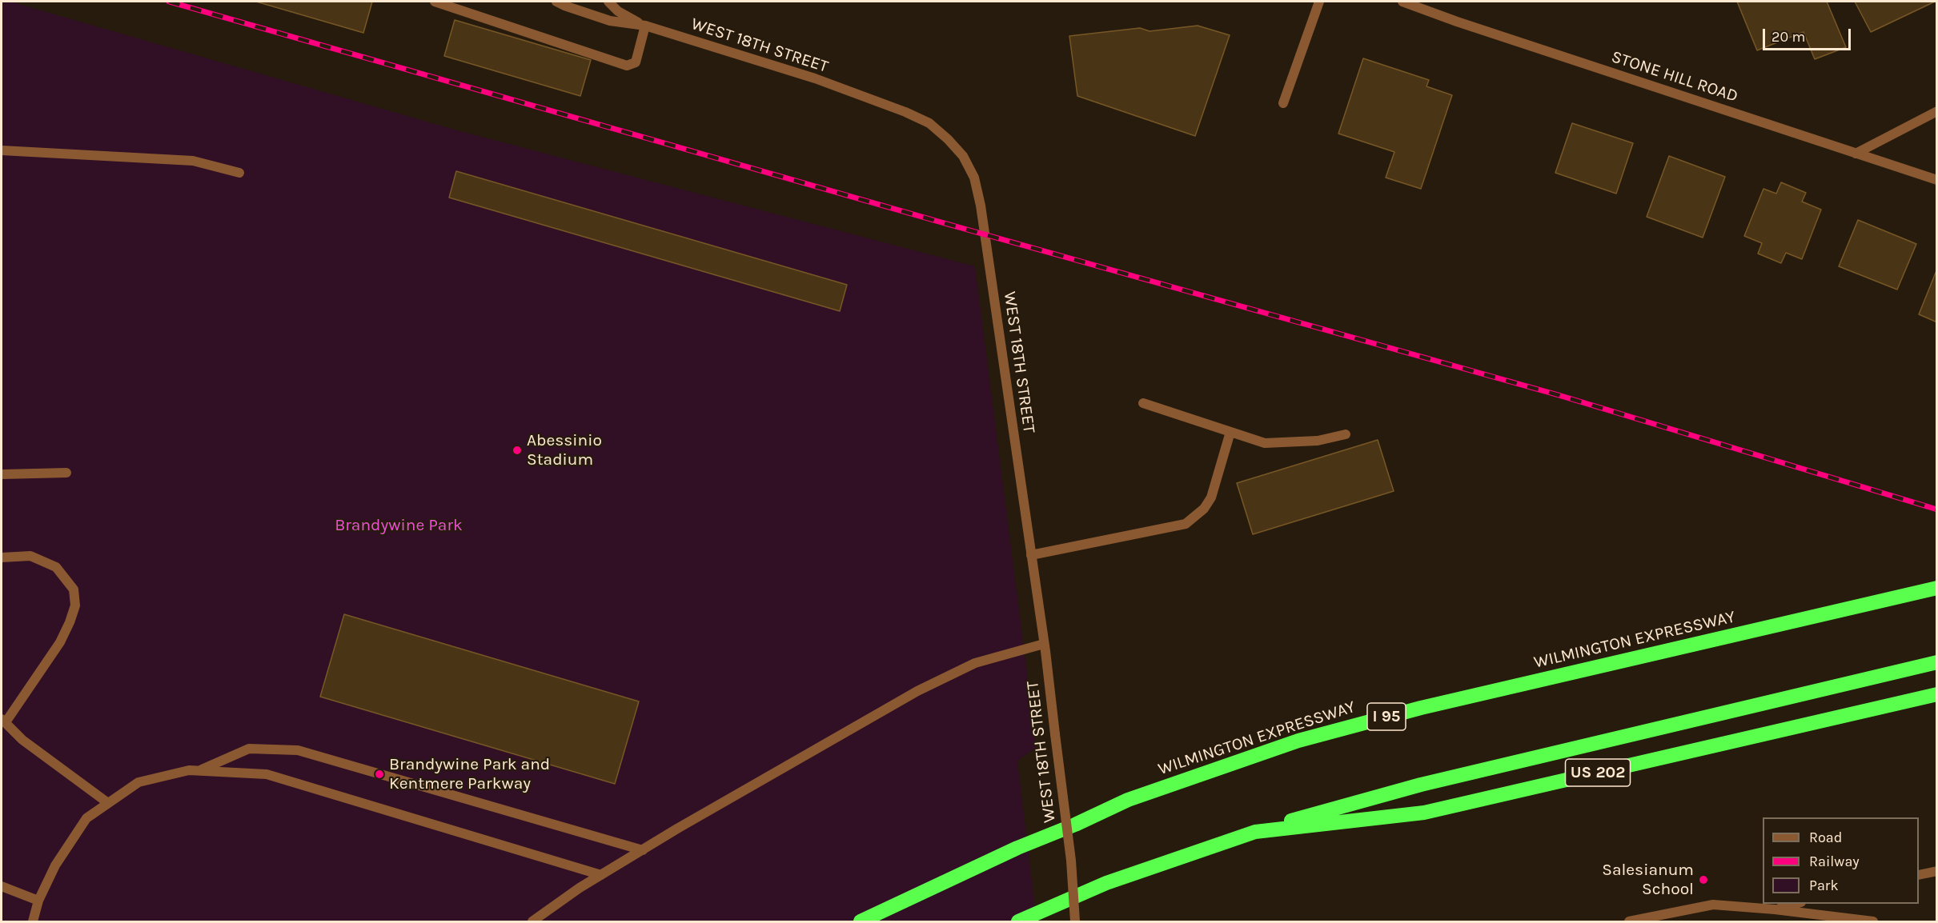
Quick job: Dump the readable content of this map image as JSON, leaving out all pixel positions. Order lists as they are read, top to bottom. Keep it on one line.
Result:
{"streets":{"highway":["WILMINGTON EXPRESSWAY","I 95","US 202"],"street":["WEST 18TH STREET","STONE HILL ROAD"]},"parks":["Brandywine Park"],"places":["Abessinio Stadium","Brandywine Park and Kentmere Parkway","Salesianum School"],"legend":["Road","Railway","Park"],"scale_bar":"20 m"}
